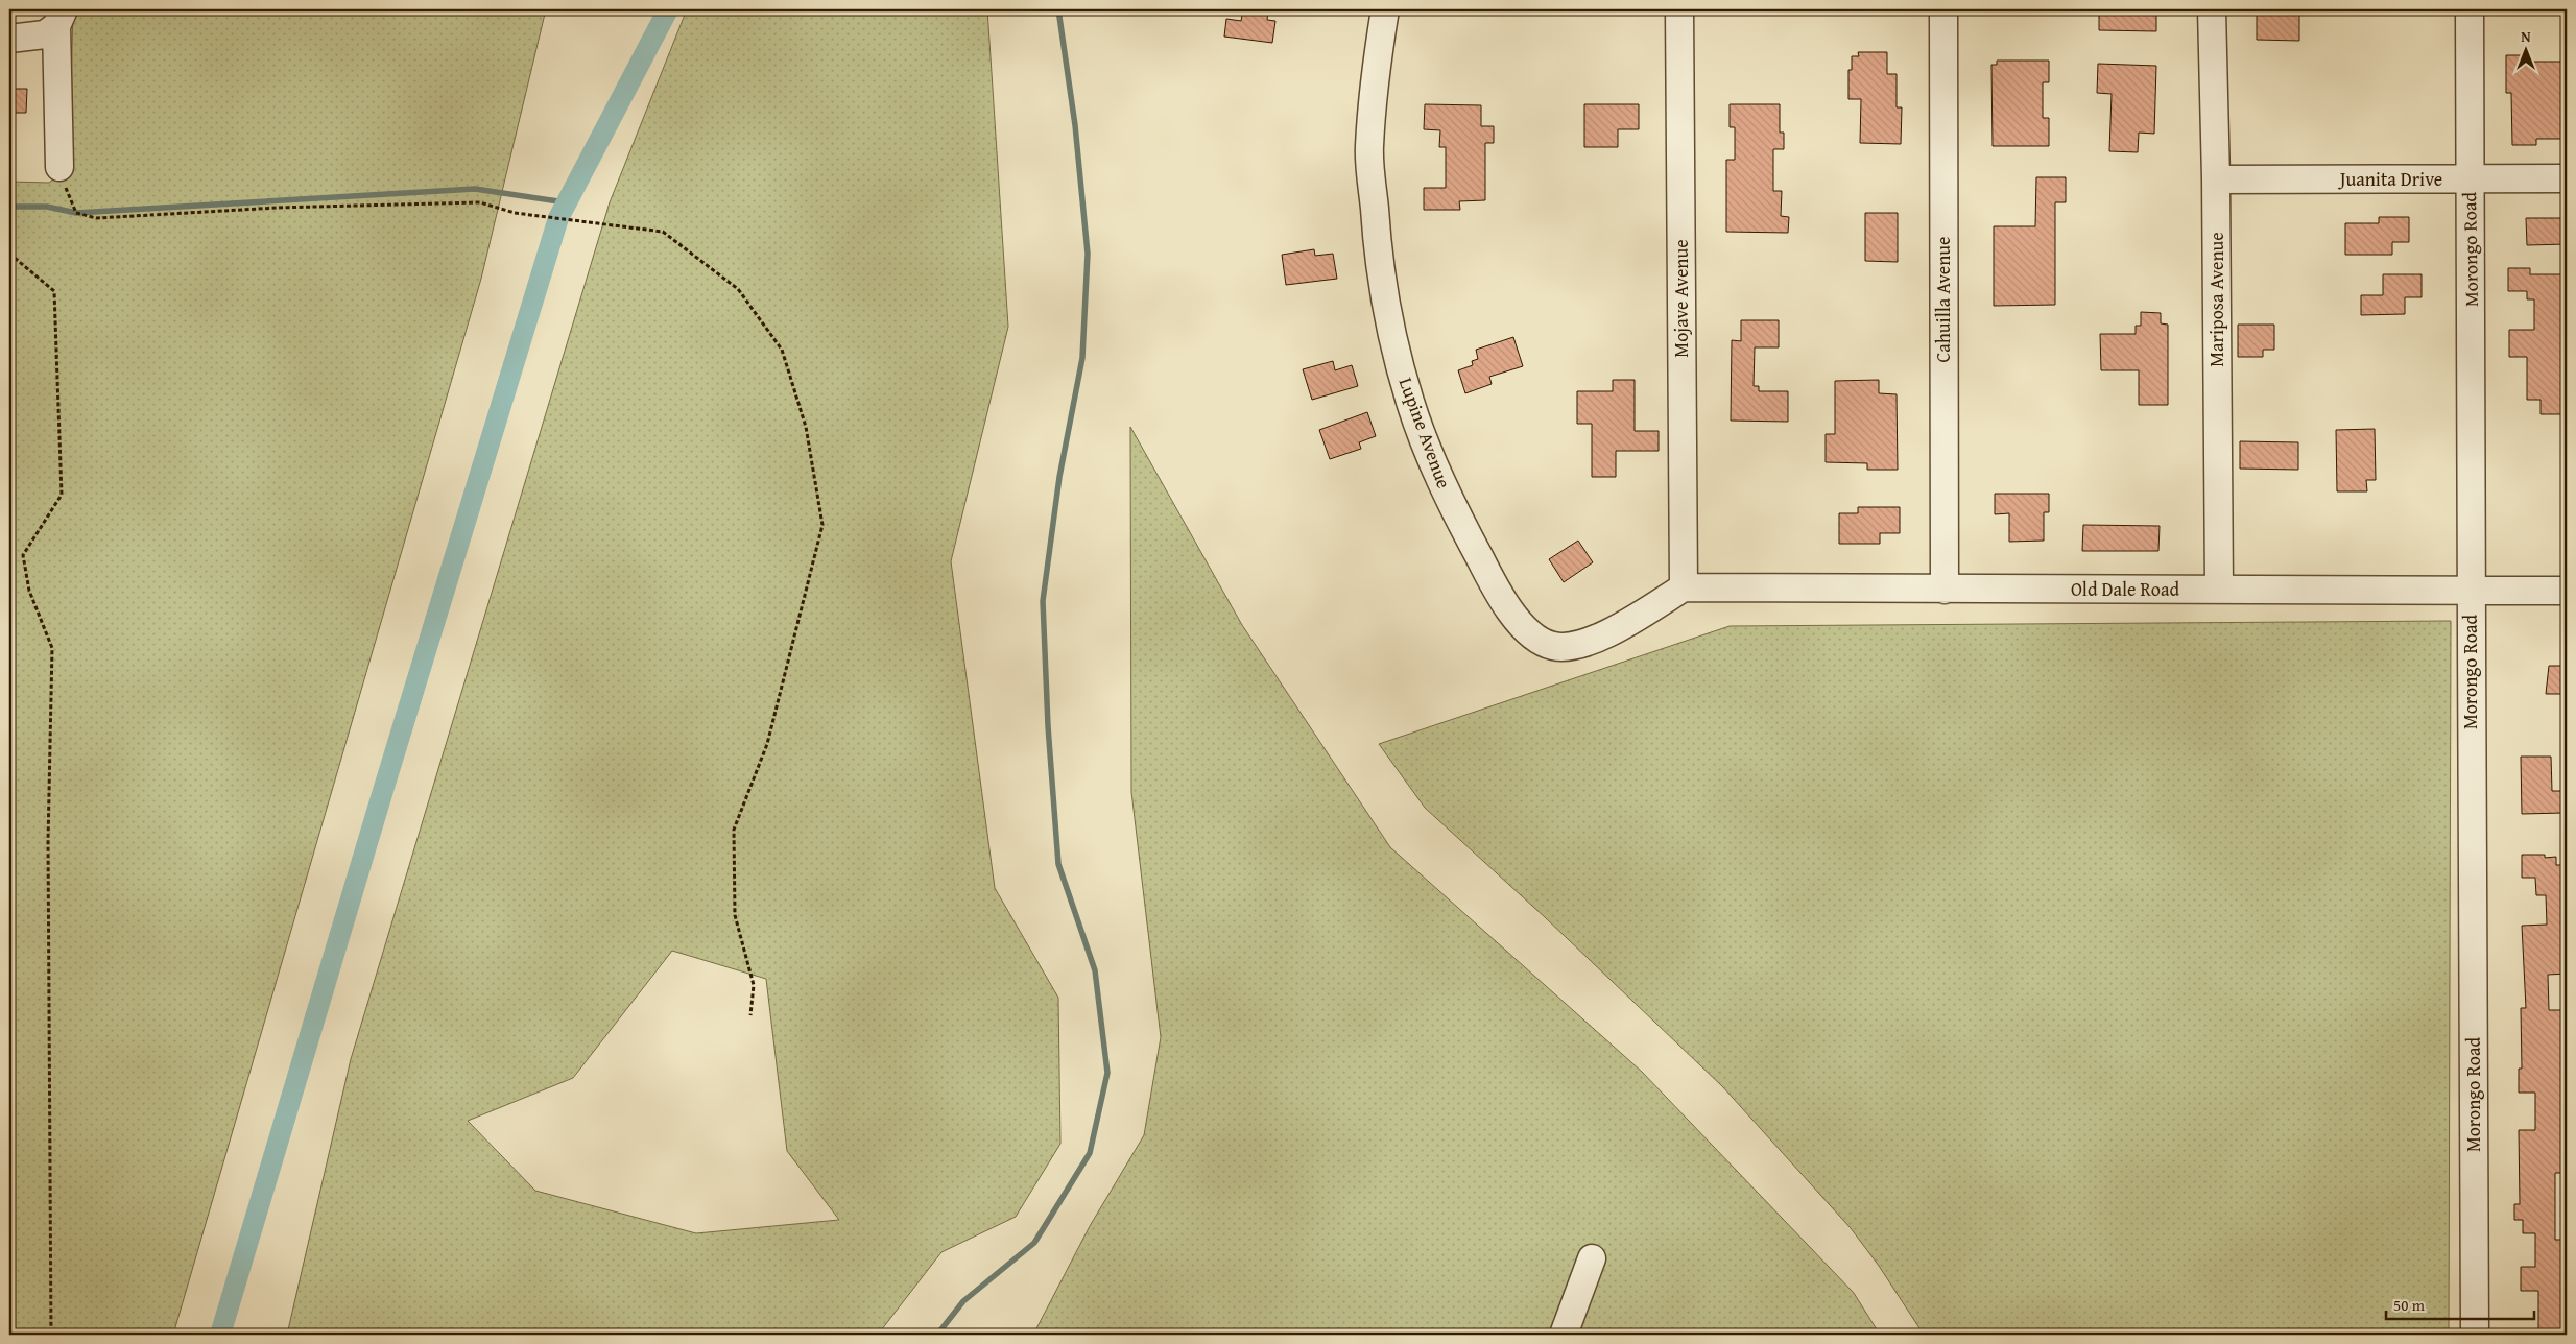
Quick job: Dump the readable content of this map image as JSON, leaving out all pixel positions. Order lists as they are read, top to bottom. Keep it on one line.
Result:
{"streets":{"street":["Juanita Drive","Morongo Road","Mojave Avenue","Cahuilla Avenue","Mariposa Avenue","Lupine Avenue","Old Dale Road"]},"crossings":[["Juanita Drive","Morongo Road"],["Juanita Drive","Mariposa Avenue"],["Morongo Road","Old Dale Road"],["Mojave Avenue","Lupine Avenue"],["Mojave Avenue","Old Dale Road"],["Cahuilla Avenue","Old Dale Road"],["Mariposa Avenue","Old Dale Road"],["Lupine Avenue","Old Dale Road"]],"scale_bar":"50 m","north":"top"}
